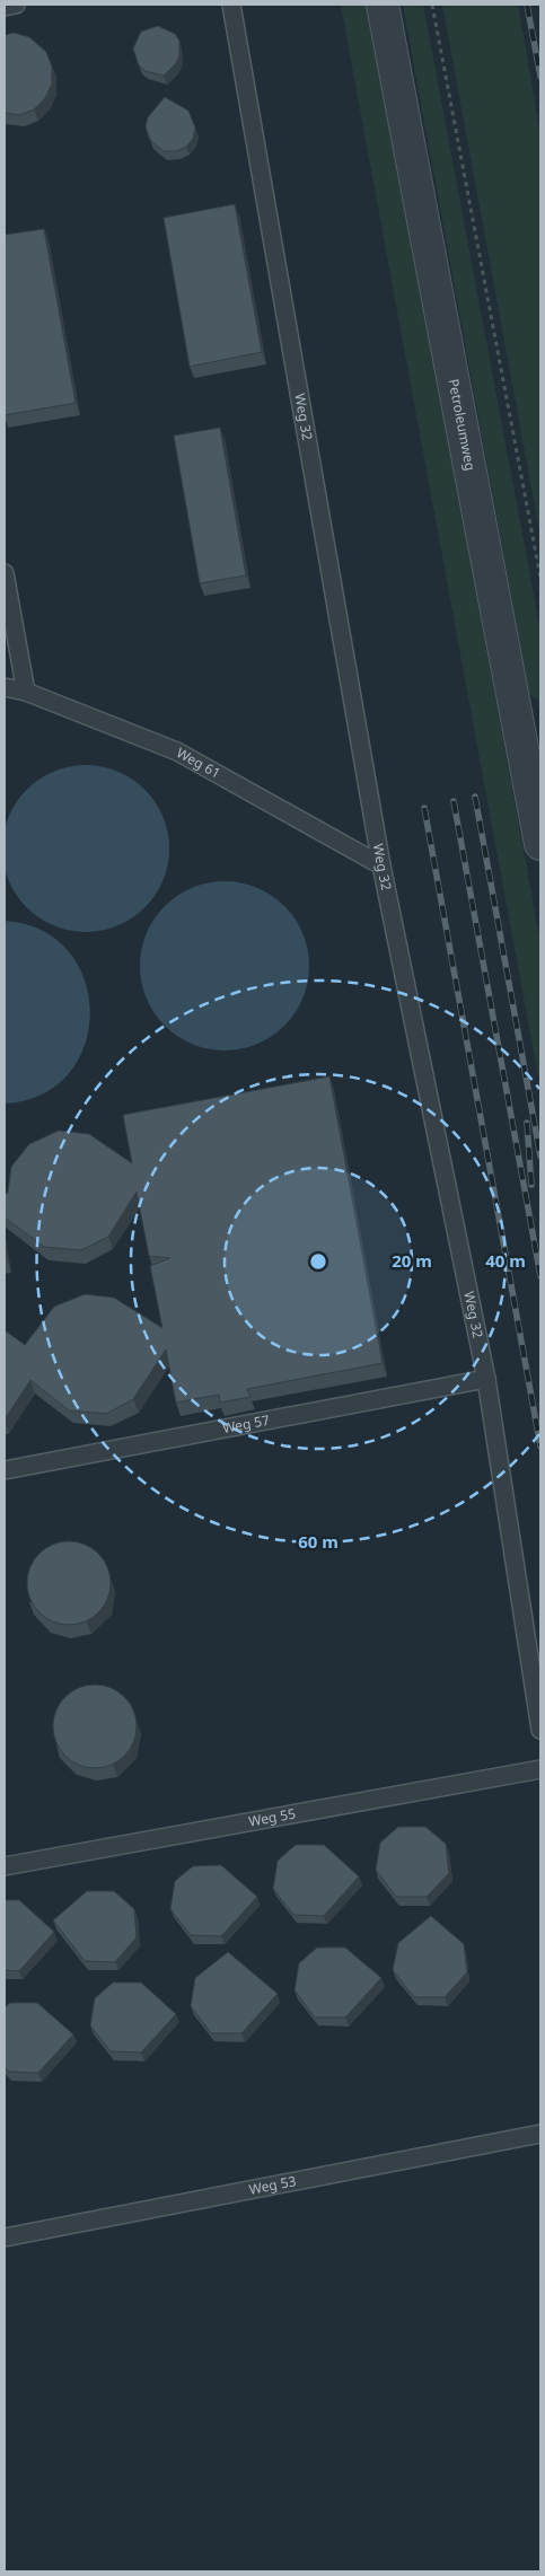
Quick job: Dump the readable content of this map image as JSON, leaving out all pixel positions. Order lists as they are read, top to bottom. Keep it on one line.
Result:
{"streets":{"street":["Petroleumweg"],"lane":["Weg 32","Weg 61","Weg 57","Weg 55","Weg 53"]},"crossings":[["Weg 32","Weg 61"],["Weg 32","Weg 57"]],"rings":["20 m","40 m","60 m"]}
